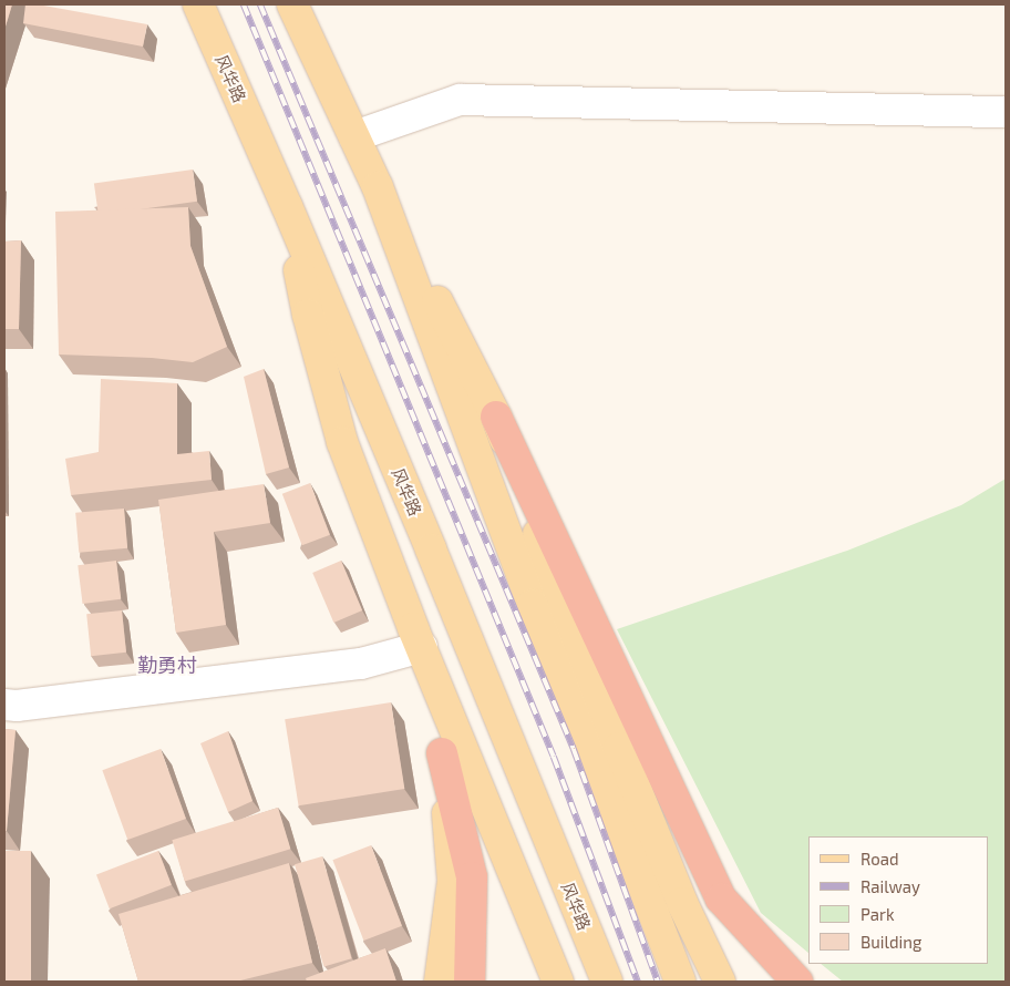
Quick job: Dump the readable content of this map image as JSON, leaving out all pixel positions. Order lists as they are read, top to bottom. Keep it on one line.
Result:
{"streets":{"main road":["风华路"]},"districts":["勤勇村"],"legend":["Road","Railway","Park","Building"]}
